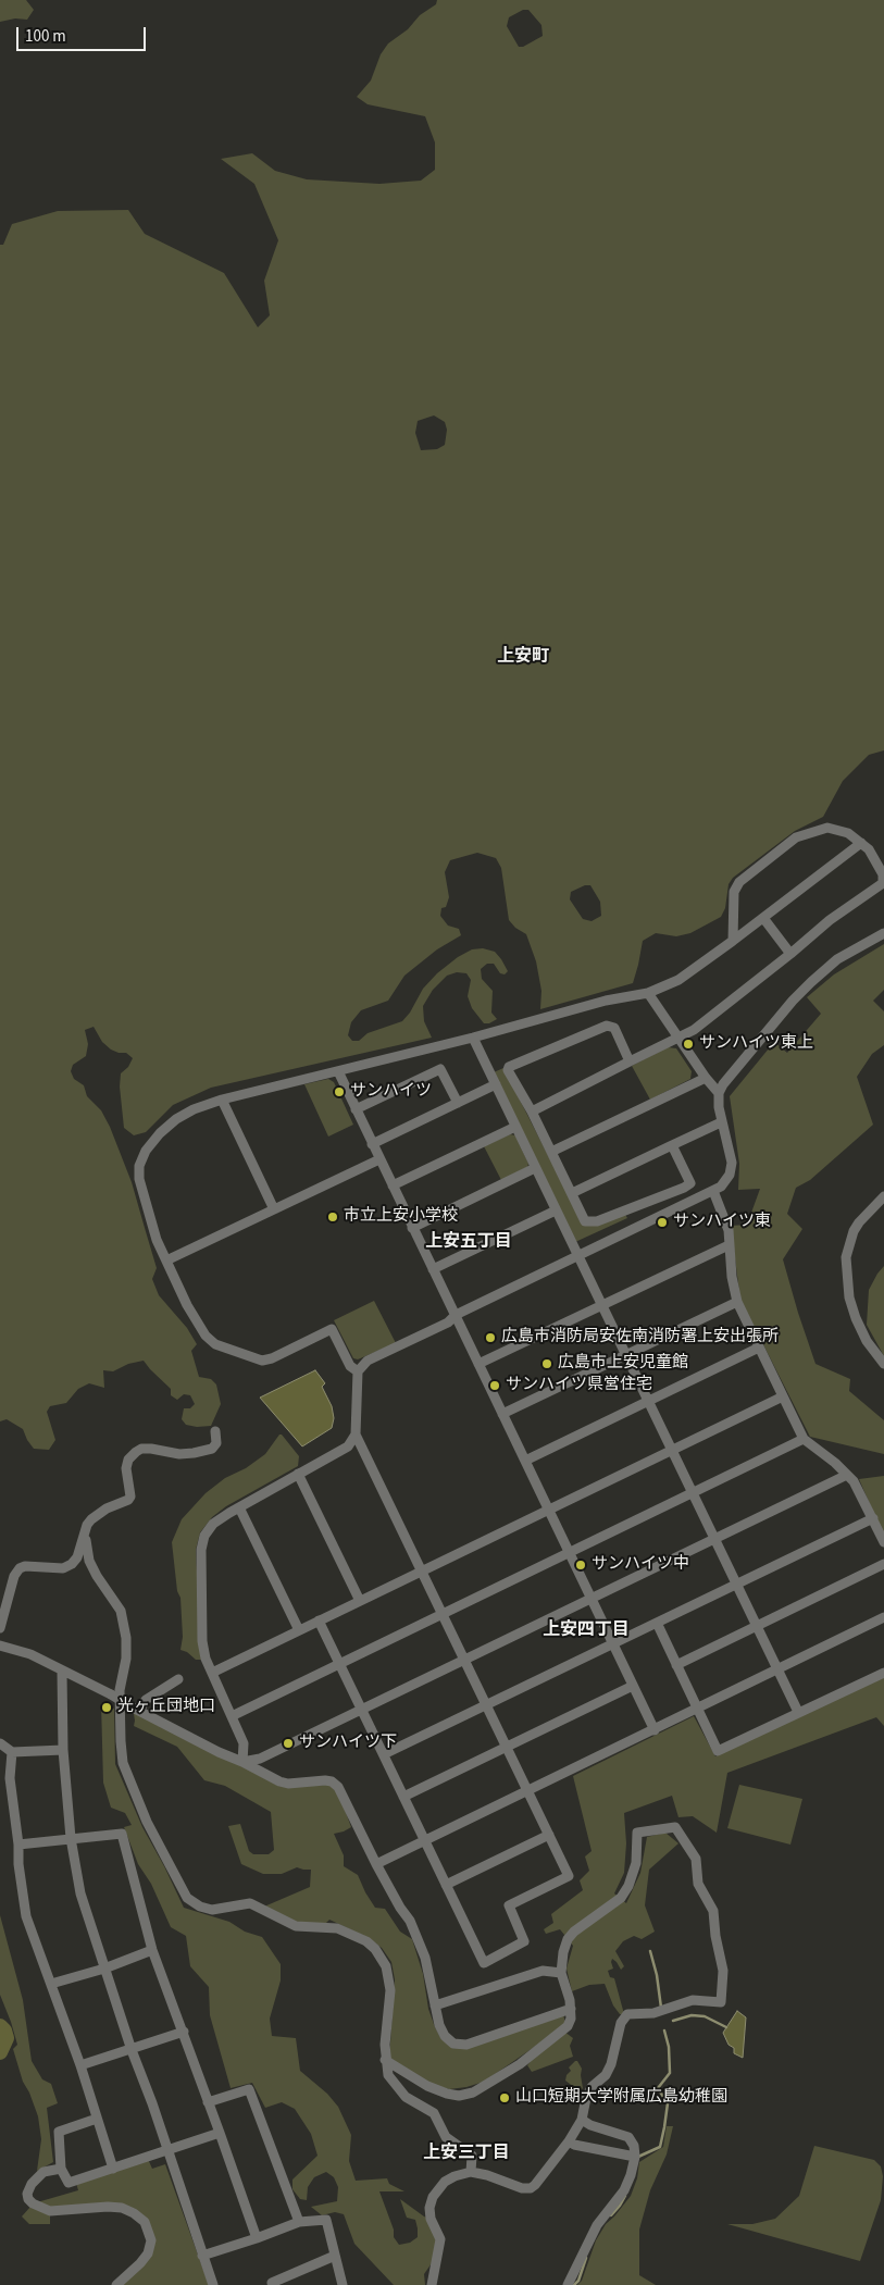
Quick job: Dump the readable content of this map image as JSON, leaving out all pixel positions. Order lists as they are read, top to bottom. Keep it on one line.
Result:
{"districts":["上安町","上安五丁目","上安四丁目","上安三丁目"],"places":["サンハイツ東上","サンハイツ","市立上安小学校","サンハイツ東","広島市消防局安佐南消防署上安出張所","広島市上安児童館","サンハイツ県営住宅","サンハイツ中","光ヶ丘団地口","サンハイツ下","山口短期大学附属広島幼稚園"],"scale_bar":"100 m"}
